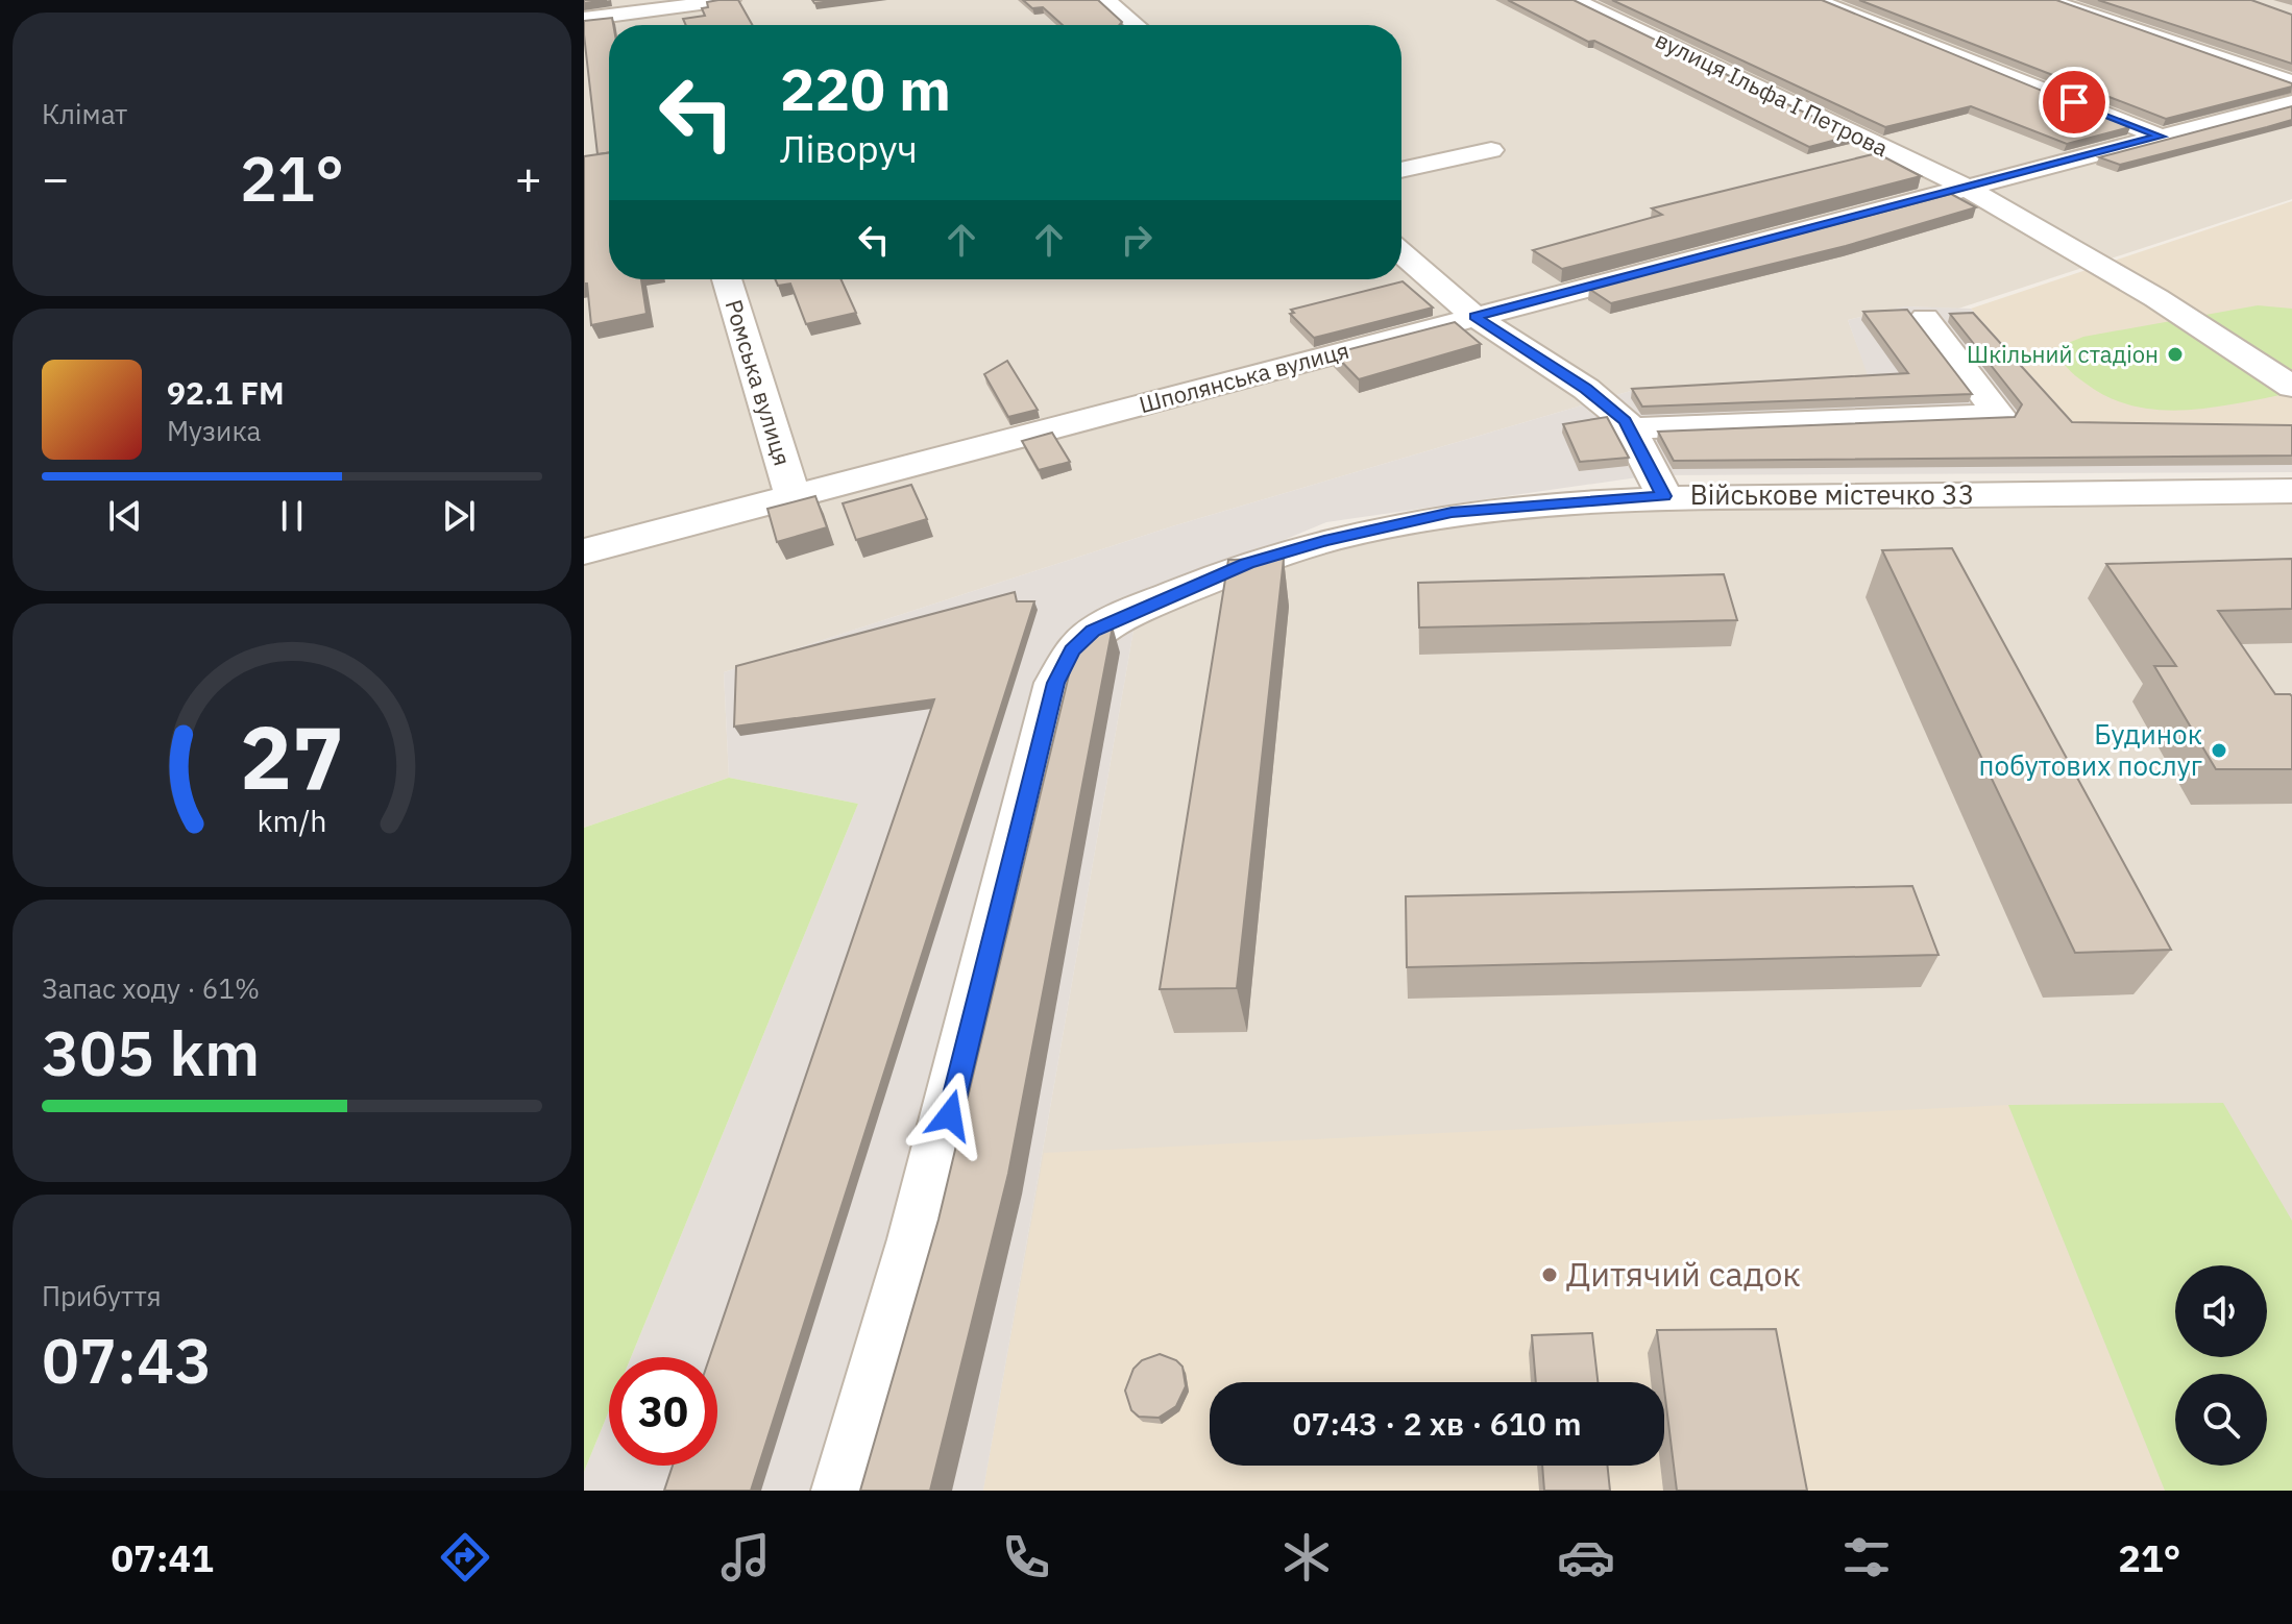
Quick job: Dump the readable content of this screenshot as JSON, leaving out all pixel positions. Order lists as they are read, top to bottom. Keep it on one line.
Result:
{"streets":{"street":["вулиця Ільфа І Петрова","Шполянська вулиця","Ромська вулиця","Військове містечко 33"]},"crossings":[["вулиця Ільфа І Петрова","Шполянська вулиця"],["Шполянська вулиця","Ромська вулиця"]],"places":["Шкільний стадіон","Будинок побутових послуг","Дитячий садок"],"page":{"tile":["Клімат",["Запас ходу · 61%","305 km"],["Прибуття","07:43"]],"turn":["220 m","Ліворуч"],"heat":["−","21°","+"],"song":["92.1 FM","Музика"],"limit":"30","trip":"07:43 · 2 хв · 610 m","tabs":["07:41","21°"],"gauge":["27","km/h"]}}
